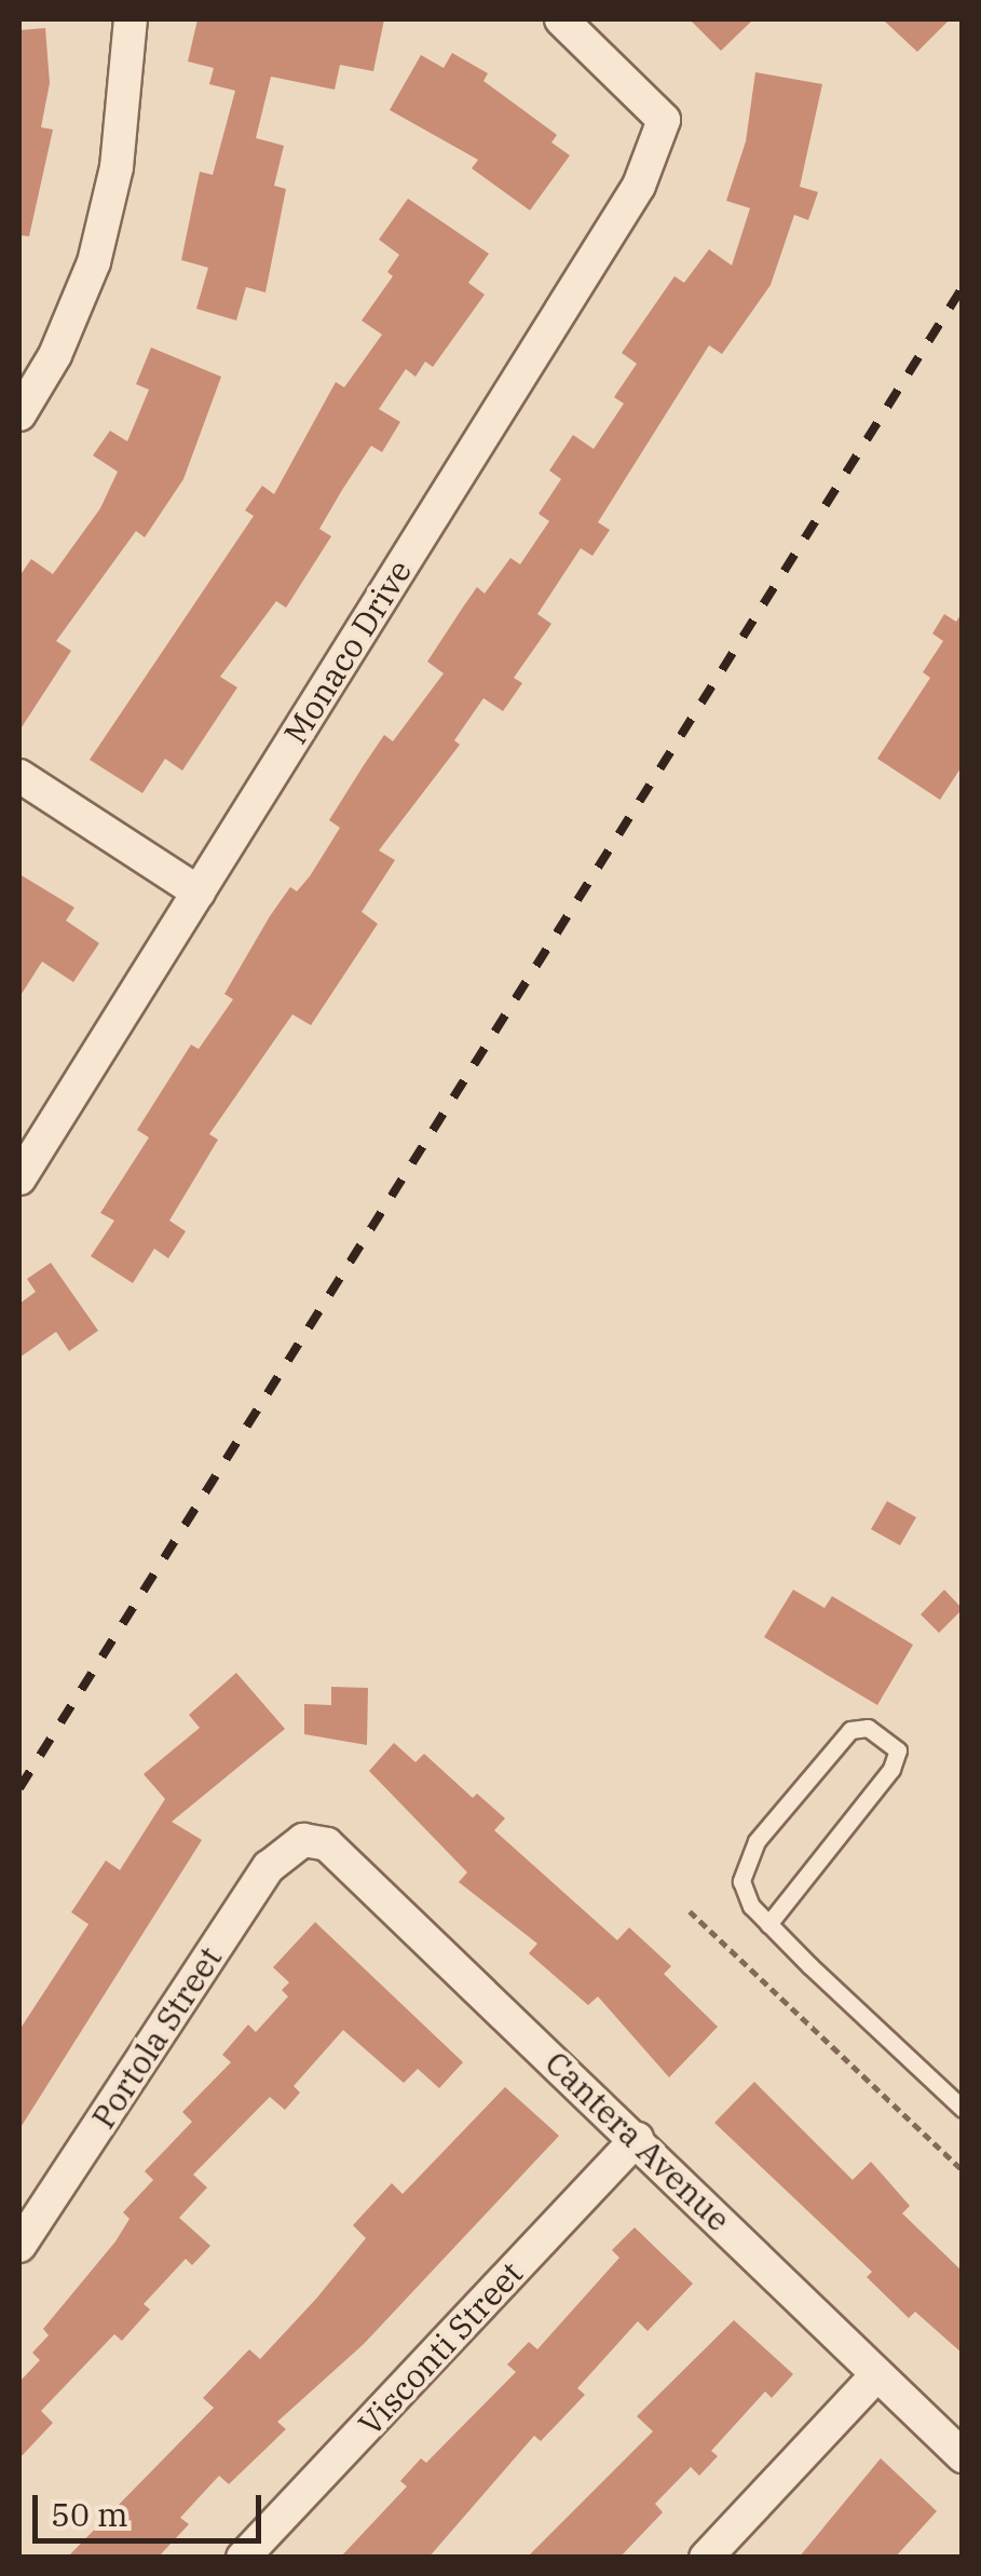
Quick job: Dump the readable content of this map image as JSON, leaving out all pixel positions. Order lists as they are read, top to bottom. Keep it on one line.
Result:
{"streets":{"street":["Monaco Drive","Portola Street","Cantera Avenue","Visconti Street"]},"crossings":[["Portola Street","Cantera Avenue"],["Cantera Avenue","Visconti Street"]],"scale_bar":"50 m"}
